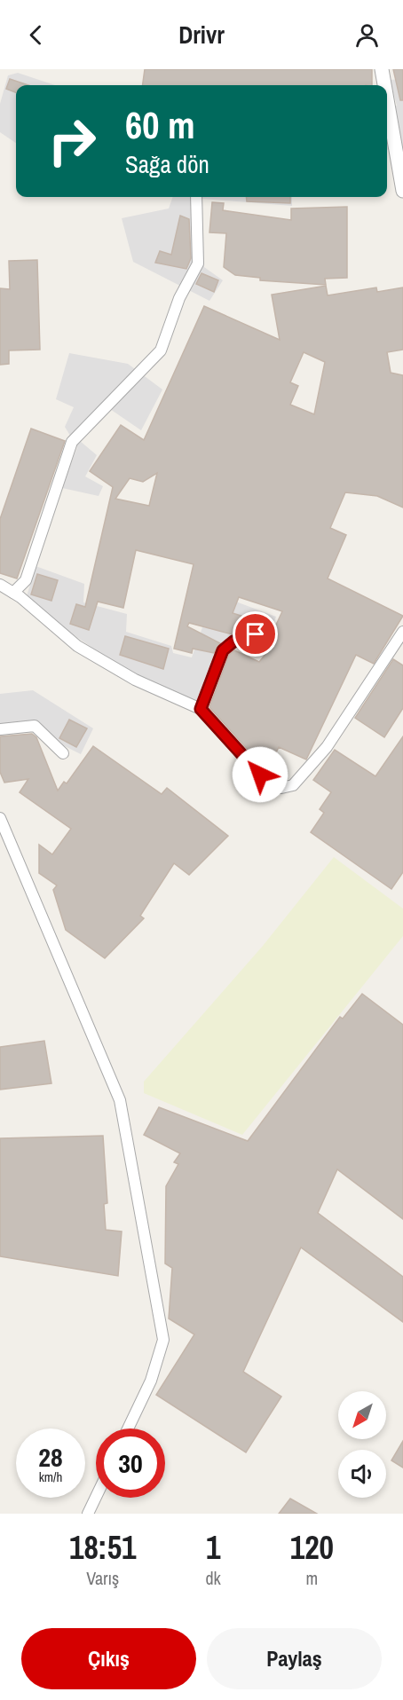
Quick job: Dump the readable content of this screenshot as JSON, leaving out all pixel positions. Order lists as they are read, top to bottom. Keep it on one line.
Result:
{"north":"bottom left","page":{"header":"Drivr","turn":["60 m","Sağa dön"],"speed":"28 km/h","limit":"30","eta":["18:51","Varış","1","dk","120","m"],"buttons":["Çıkış","Paylaş"]}}
